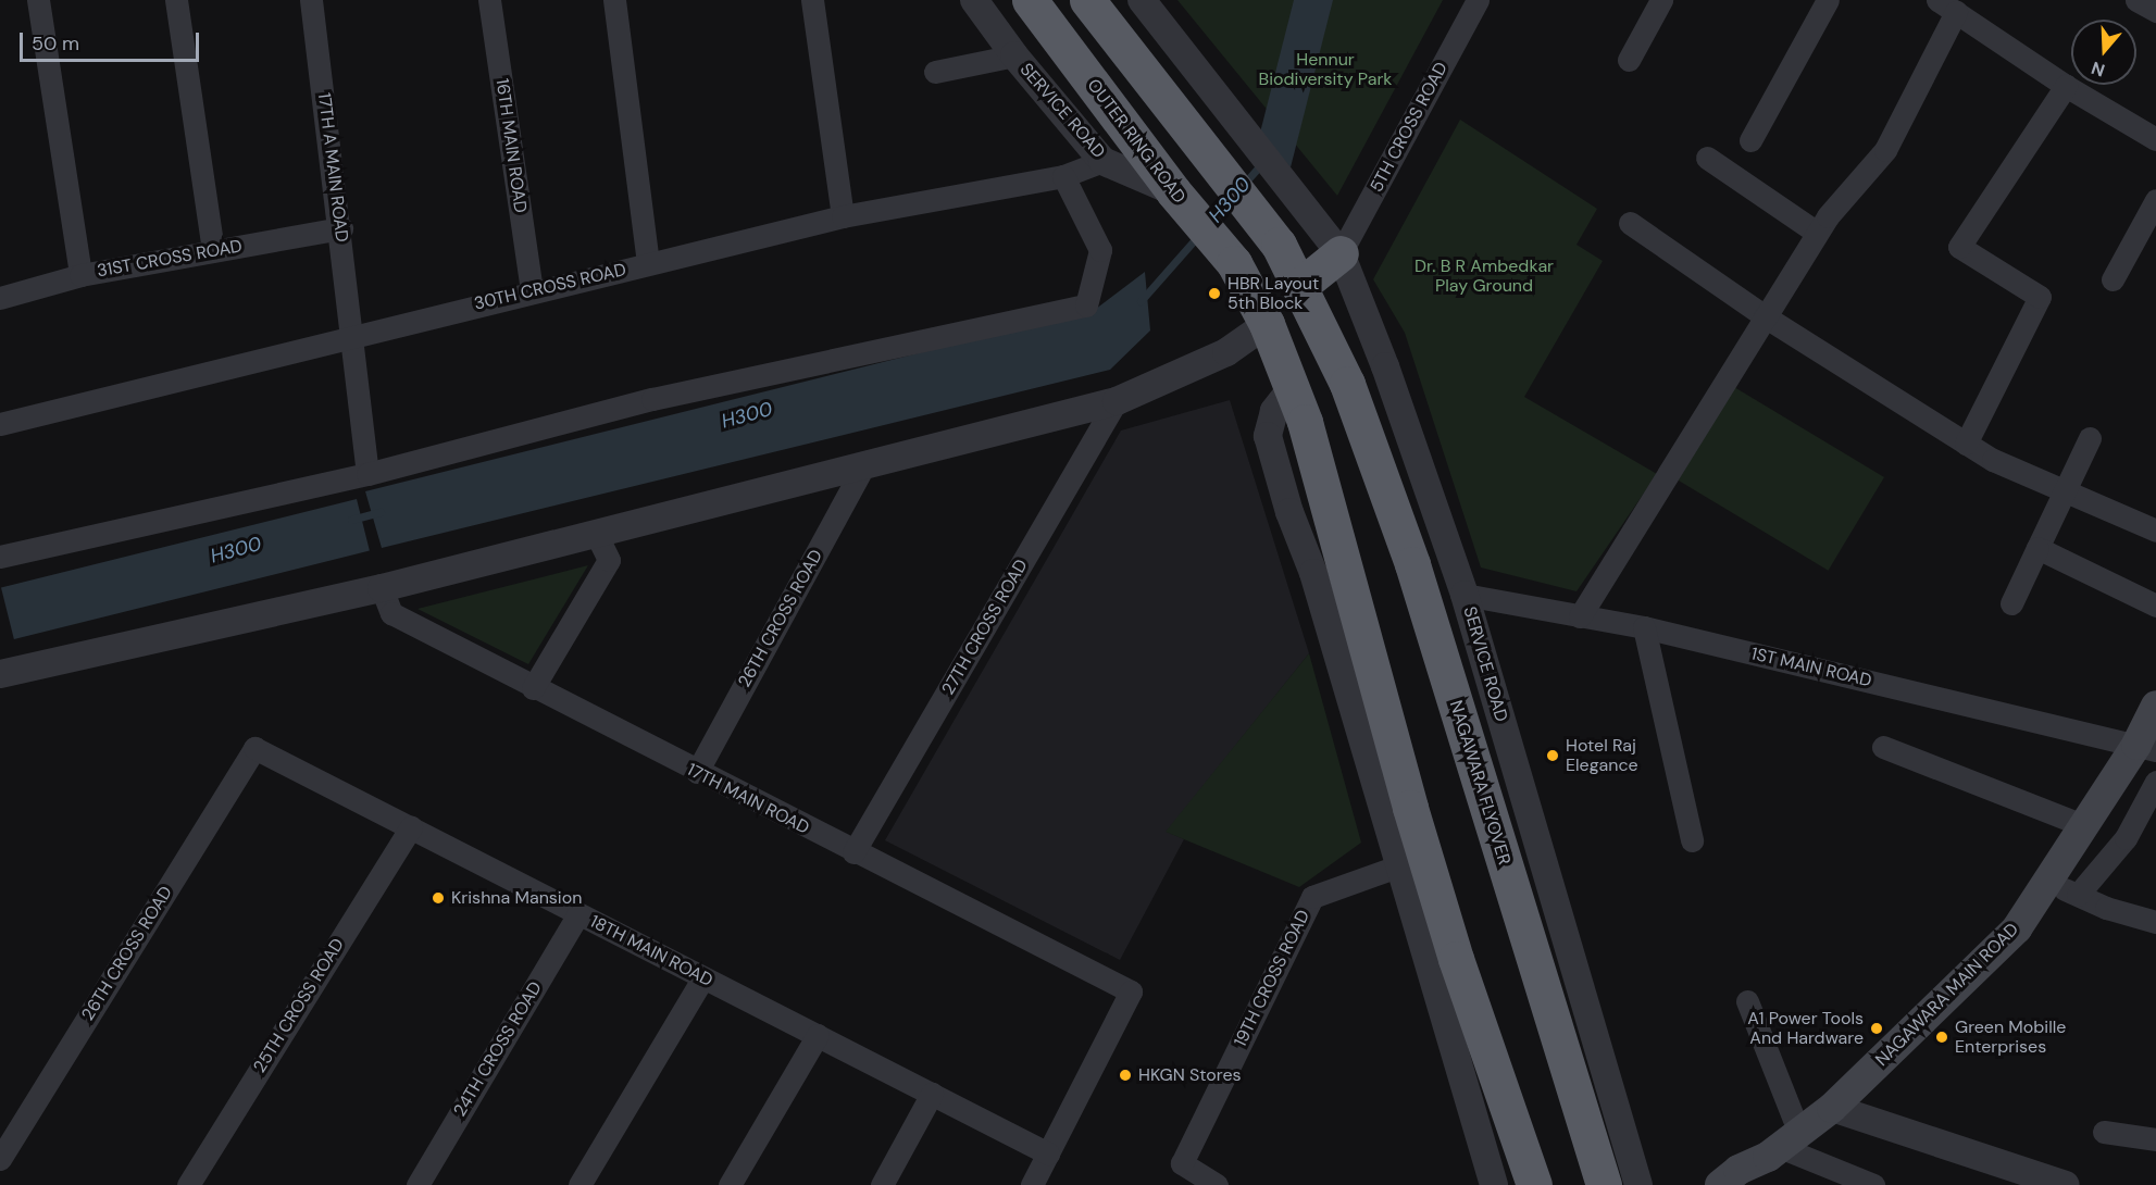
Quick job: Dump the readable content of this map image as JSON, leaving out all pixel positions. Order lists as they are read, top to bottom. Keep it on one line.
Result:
{"streets":{"highway":["OUTER RING ROAD","NAGAWARA FLYOVER"],"main road":["NAGAWARA MAIN ROAD"],"street":["SERVICE ROAD","5TH CROSS ROAD","16TH MAIN ROAD","17TH A MAIN ROAD","31ST CROSS ROAD","30TH CROSS ROAD","26TH CROSS ROAD","27TH CROSS ROAD","1ST MAIN ROAD","17TH MAIN ROAD","18TH MAIN ROAD","19TH CROSS ROAD","25TH CROSS ROAD","24TH CROSS ROAD"]},"crossings":[["SERVICE ROAD","5TH CROSS ROAD"],["SERVICE ROAD","OUTER RING ROAD"],["SERVICE ROAD","30TH CROSS ROAD"],["SERVICE ROAD","1ST MAIN ROAD"],["16TH MAIN ROAD","30TH CROSS ROAD"],["17TH A MAIN ROAD","31ST CROSS ROAD"],["17TH A MAIN ROAD","30TH CROSS ROAD"],["26TH CROSS ROAD","17TH MAIN ROAD"],["26TH CROSS ROAD","18TH MAIN ROAD"],["27TH CROSS ROAD","17TH MAIN ROAD"],["1ST MAIN ROAD","NAGAWARA MAIN ROAD"],["17TH MAIN ROAD","18TH MAIN ROAD"],["18TH MAIN ROAD","25TH CROSS ROAD"],["18TH MAIN ROAD","24TH CROSS ROAD"]],"water":["H300"],"parks":["Hennur Biodiversity Park","Dr. B R Ambedkar Play Ground"],"places":["HBR Layout 5th Block","Hotel Raj Elegance","Krishna Mansion","A1 Power Tools And Hardware","Green Mobille Enterprises","HKGN Stores"],"scale_bar":"50 m","north":"bottom"}
